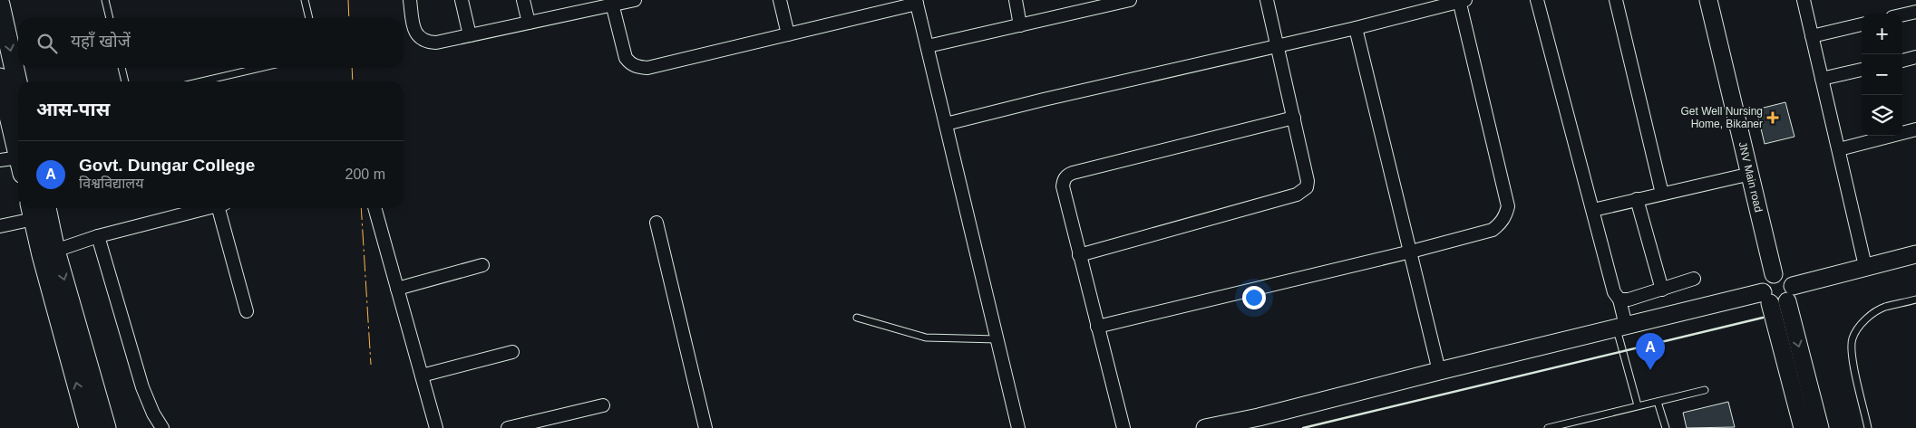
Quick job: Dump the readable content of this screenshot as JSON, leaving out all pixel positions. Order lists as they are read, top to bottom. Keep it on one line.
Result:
{"streets":{"street":["JNV Main road"]},"places":{"health":["Get Well Nursing Home, Bikaner"]},"page":{"map_buttons":["+","−"],"search":"यहाँ खोजें","heading":"आस-पास","list":[{"mark":"A","name":"Govt. Dungar College","note":"विश्वविद्यालय","value":"200 m"}],"pins":"A"}}
